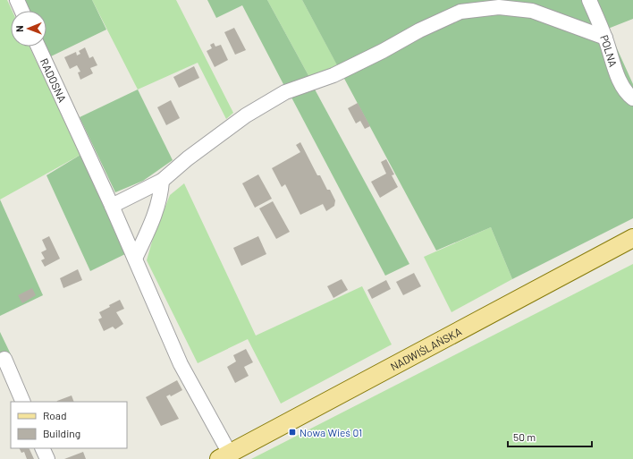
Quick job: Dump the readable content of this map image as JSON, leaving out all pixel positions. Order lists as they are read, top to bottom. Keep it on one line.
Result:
{"streets":{"main road":["NADWIŚLAŃSKA"],"street":["POLNA","RADOSNA"]},"crossings":[["RADOSNA","NADWIŚLAŃSKA"]],"places":{"transit":["Nowa Wieś 01"]},"legend":["Road","Building"],"scale_bar":"50 m","north":"left"}
